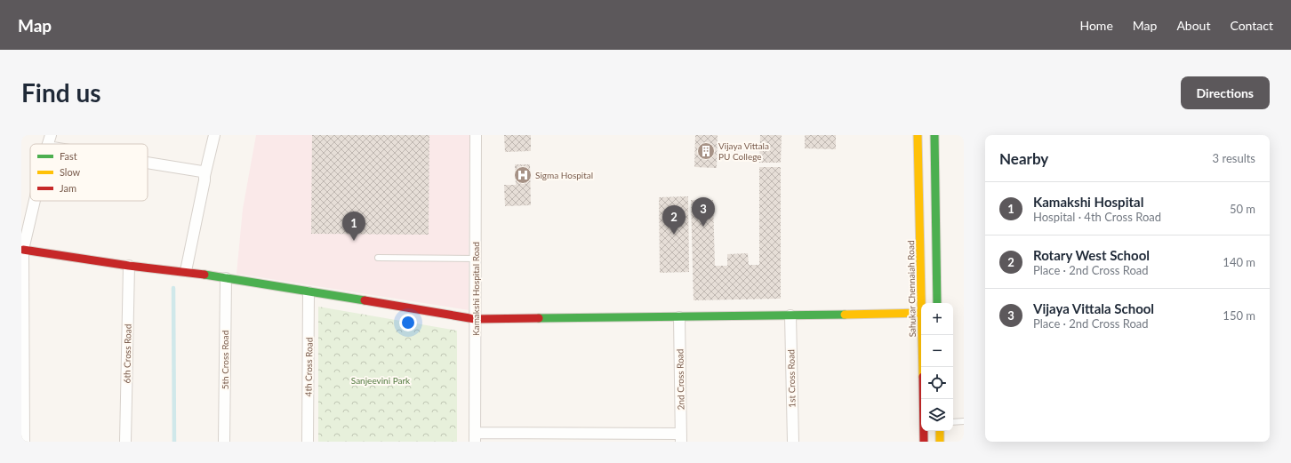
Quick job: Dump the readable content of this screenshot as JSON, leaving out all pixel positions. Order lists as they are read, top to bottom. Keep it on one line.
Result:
{"streets":{"street":["Kamakshi Hospital Road","Sahukar Chennaiah Road","6th Cross Road","5th Cross Road","4th Cross Road","1st Cross Road","2nd Cross Road"]},"parks":["Sanjeevini Park"],"places":{"building":["Vijaya Vittala PU College"],"hospital":["Sigma Hospital"]},"legend":["Fast","Slow","Jam"],"page":{"header":"Map","nav":["Home","Map","About","Contact"],"buttons":"Directions","title":"Find us","heading":["Nearby","3 results"],"list":[{"mark":"1","name":"Kamakshi Hospital","note":"Hospital · 4th Cross Road","value":"50 m"},{"mark":"2","name":"Rotary West School","note":"Place · 2nd Cross Road","value":"140 m"},{"mark":"3","name":"Vijaya Vittala School","note":"Place · 2nd Cross Road","value":"150 m"}],"pins":["3","2","1"],"map_buttons":["+","−"]}}
